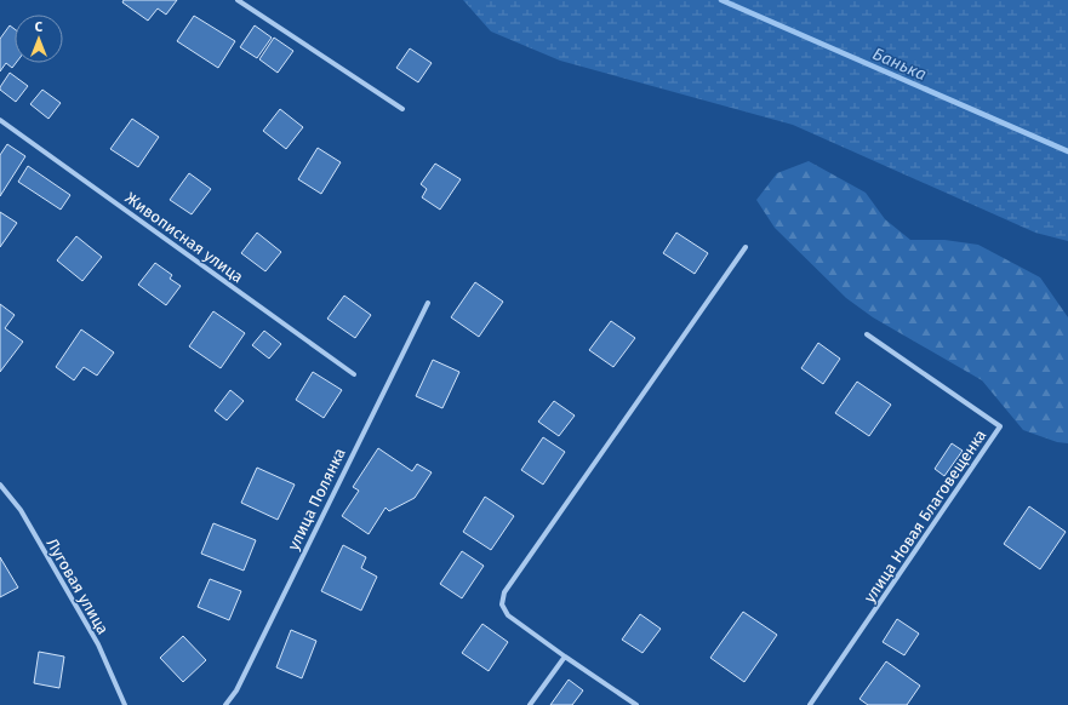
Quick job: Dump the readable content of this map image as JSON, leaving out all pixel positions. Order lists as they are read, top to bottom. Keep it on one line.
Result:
{"streets":{"street":["Живописная улица","улица Полянка","улица Новая Благовещенка","Луговая улица"]},"water":["Банька"],"north":"top"}
